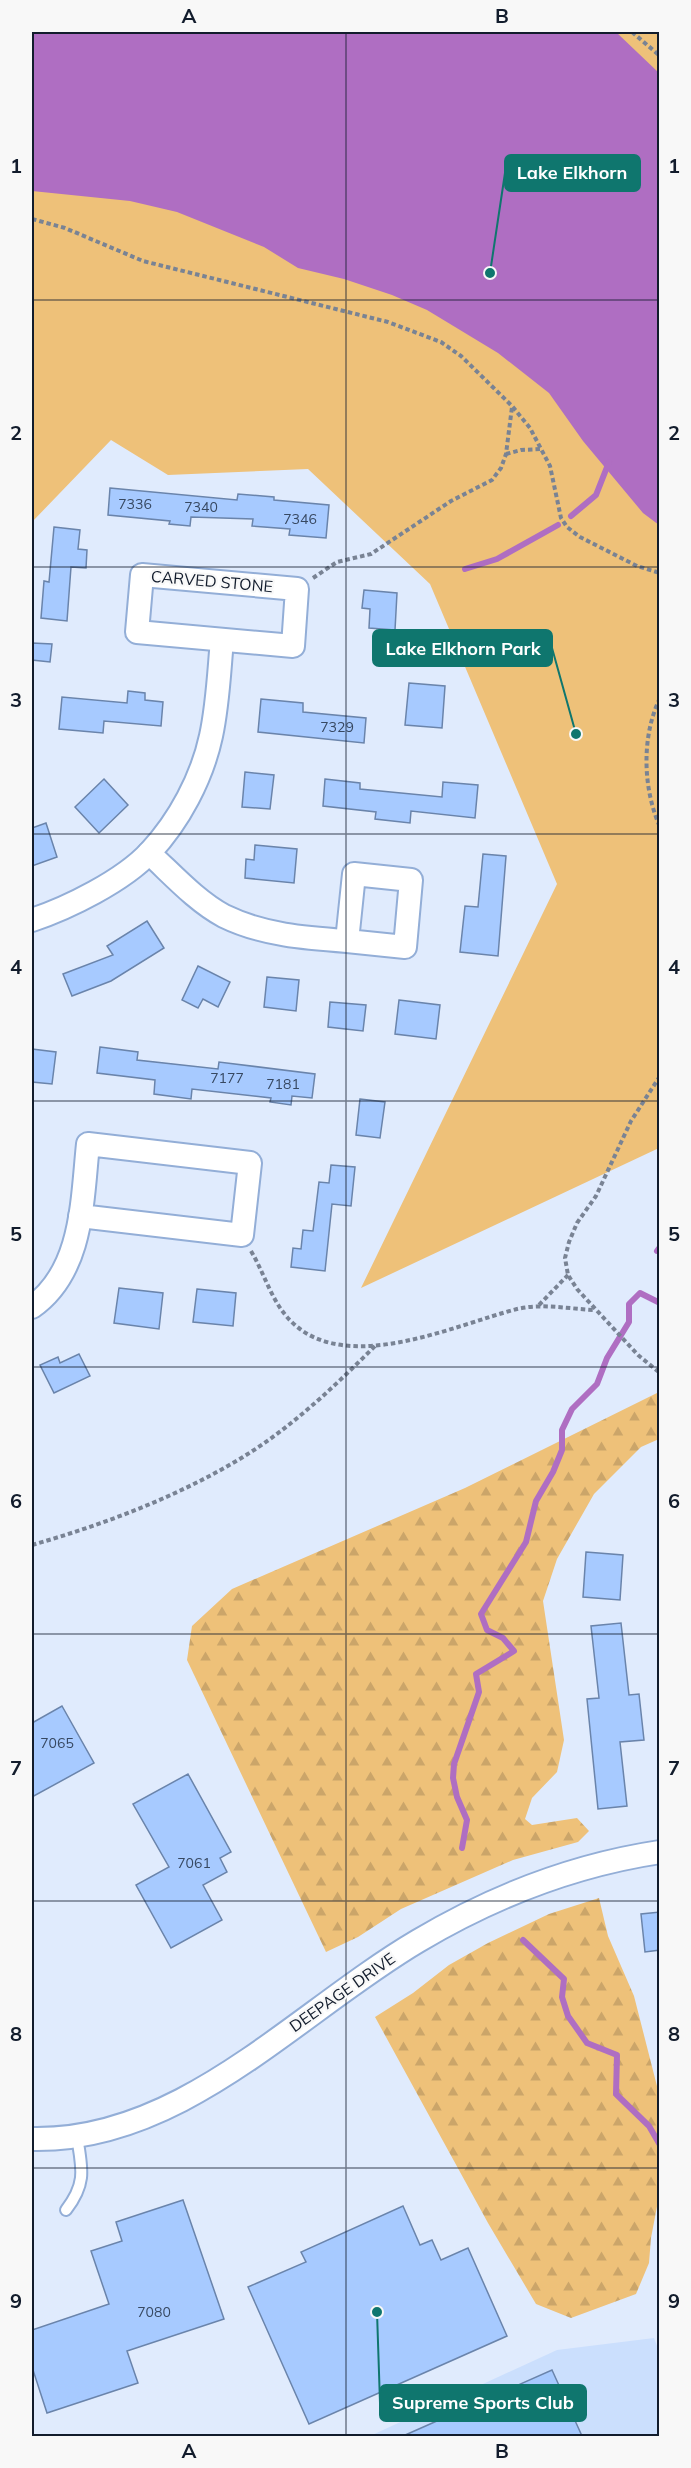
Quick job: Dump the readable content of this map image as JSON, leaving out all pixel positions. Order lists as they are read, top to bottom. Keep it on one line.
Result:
{"streets":{"street":["CARVED STONE","DEEPAGE DRIVE"]},"places":["Lake Elkhorn","Lake Elkhorn Park","Supreme Sports Club"],"house_numbers":["7336","7340","7346","7329","7177","7181","7065","7061","7080"],"grid":{"columns":["A","B"],"rows":["1","2","3","4","5","6","7","8","9"]}}
